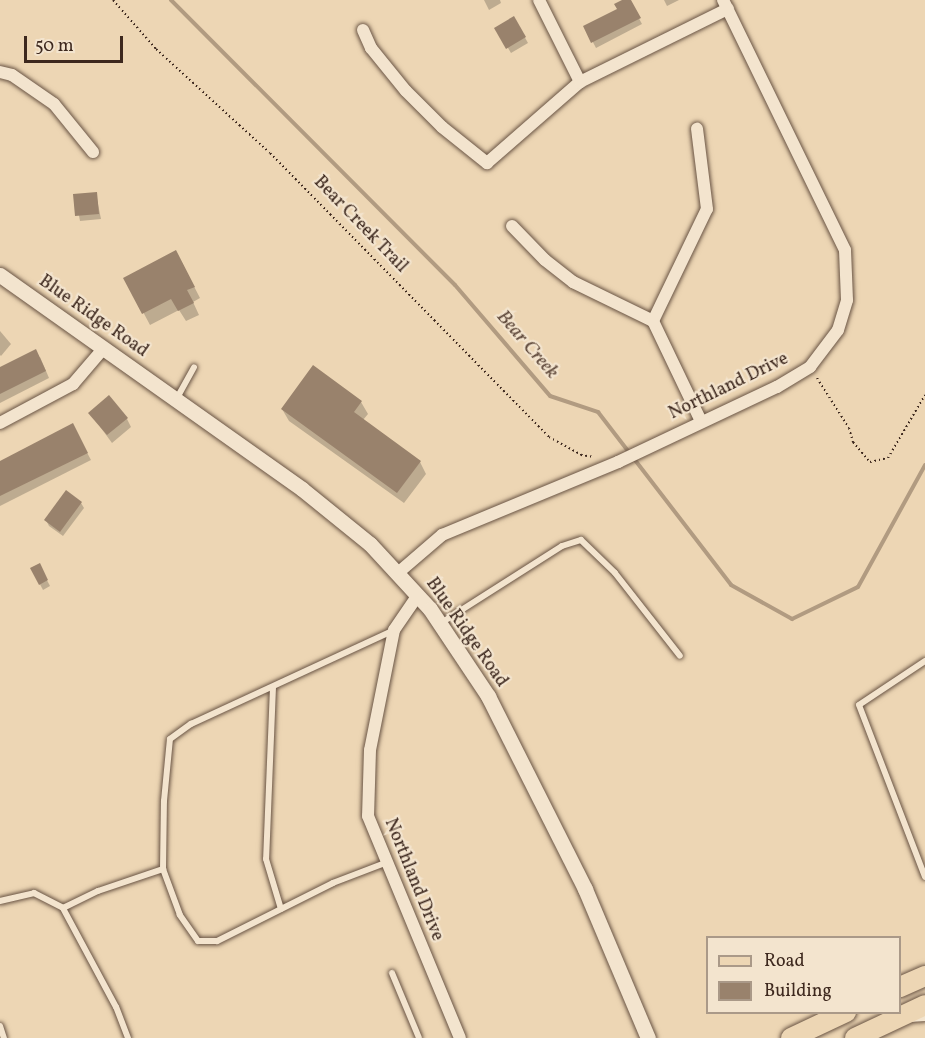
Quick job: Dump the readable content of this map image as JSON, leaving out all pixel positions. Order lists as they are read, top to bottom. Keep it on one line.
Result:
{"streets":{"street":["Blue Ridge Road","Northland Drive"],"path":["Bear Creek Trail"]},"crossings":[["Blue Ridge Road","Northland Drive"]],"water":["Bear Creek"],"legend":["Road","Building"],"scale_bar":"50 m"}
